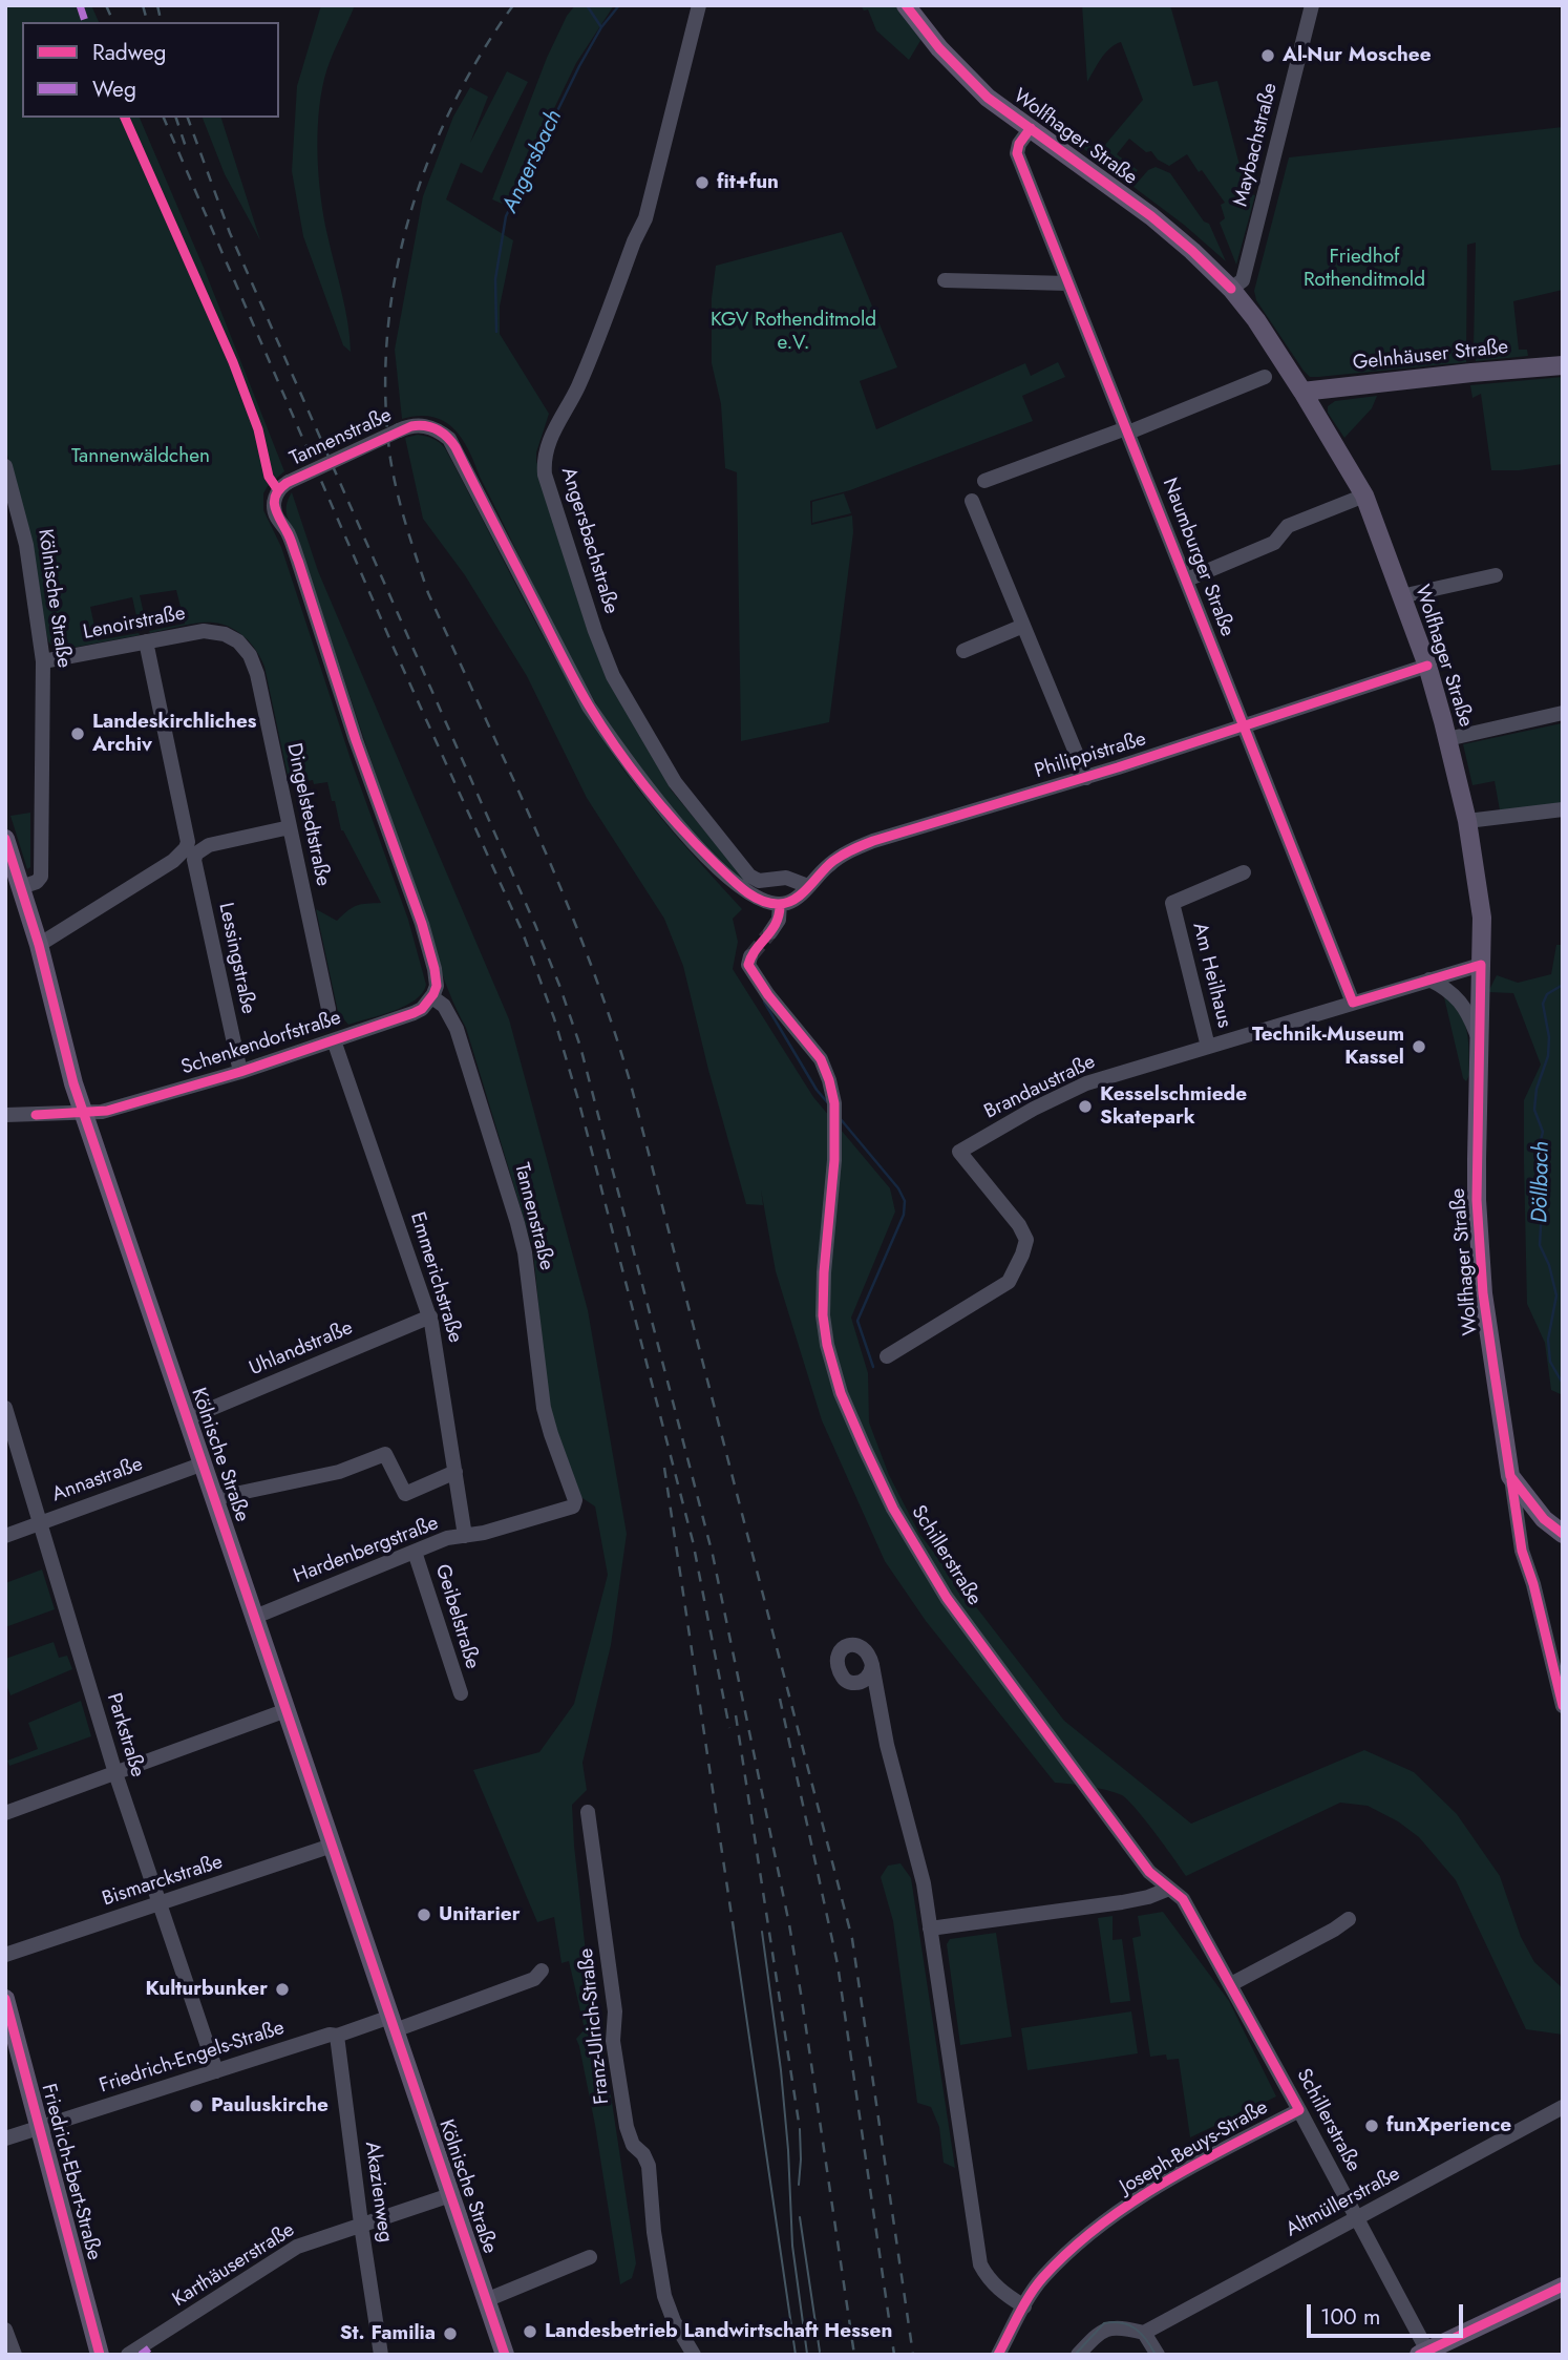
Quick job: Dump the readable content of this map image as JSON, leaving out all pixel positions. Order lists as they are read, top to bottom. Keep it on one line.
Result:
{"streets":{"main road":["Wolfhager Straße","Gelnhäuser Straße","Kölnische Straße","Friedrich-Ebert-Straße"],"street":["Maybachstraße","Tannenstraße","Angersbachstraße","Naumburger Straße","Lenoirstraße","Philippistraße","Dingelstedtstraße","Lessingstraße","Am Heilhaus","Schenkendorfstraße","Brandaustraße","Emmerichstraße","Uhlandstraße","Annastraße","Hardenbergstraße","Schillerstraße","Geibelstraße","Parkstraße","Bismarckstraße","Franz-Ulrich-Straße","Friedrich-Engels-Straße","Joseph-Beuys-Straße","Akazienweg","Altmüllerstraße","Karthäuserstraße"]},"crossings":[["Wolfhager Straße","Maybachstraße"],["Wolfhager Straße","Gelnhäuser Straße"],["Wolfhager Straße","Naumburger Straße"],["Wolfhager Straße","Philippistraße"],["Wolfhager Straße","Brandaustraße"],["Tannenstraße","Philippistraße"],["Tannenstraße","Schenkendorfstraße"],["Tannenstraße","Hardenbergstraße"],["Angersbachstraße","Philippistraße"],["Naumburger Straße","Philippistraße"],["Naumburger Straße","Brandaustraße"],["Kölnische Straße","Lenoirstraße"],["Kölnische Straße","Schenkendorfstraße"],["Kölnische Straße","Uhlandstraße"],["Kölnische Straße","Annastraße"],["Kölnische Straße","Hardenbergstraße"],["Kölnische Straße","Bismarckstraße"],["Kölnische Straße","Friedrich-Engels-Straße"],["Kölnische Straße","Karthäuserstraße"],["Lenoirstraße","Dingelstedtstraße"],["Lenoirstraße","Lessingstraße"],["Lessingstraße","Schenkendorfstraße"],["Am Heilhaus","Brandaustraße"],["Schenkendorfstraße","Emmerichstraße"],["Emmerichstraße","Uhlandstraße"],["Emmerichstraße","Hardenbergstraße"],["Annastraße","Parkstraße"],["Hardenbergstraße","Geibelstraße"],["Schillerstraße","Joseph-Beuys-Straße"],["Schillerstraße","Altmüllerstraße"],["Parkstraße","Bismarckstraße"],["Parkstraße","Friedrich-Engels-Straße"],["Friedrich-Engels-Straße","Friedrich-Ebert-Straße"],["Friedrich-Engels-Straße","Akazienweg"],["Akazienweg","Karthäuserstraße"]],"water":["Angersbach","Döllbach"],"parks":["Friedhof Rothenditmold","KGV Rothenditmold e.V.","Tannenwäldchen"],"places":["Al-Nur Moschee","fit+fun","Landeskirchliches Archiv","Technik-Museum Kassel","Kesselschmiede Skatepark","Unitarier","Kulturbunker","Pauluskirche","funXperience","Landesbetrieb Landwirtschaft Hessen","St. Familia"],"legend":["Radweg","Weg"],"scale_bar":"100 m"}
